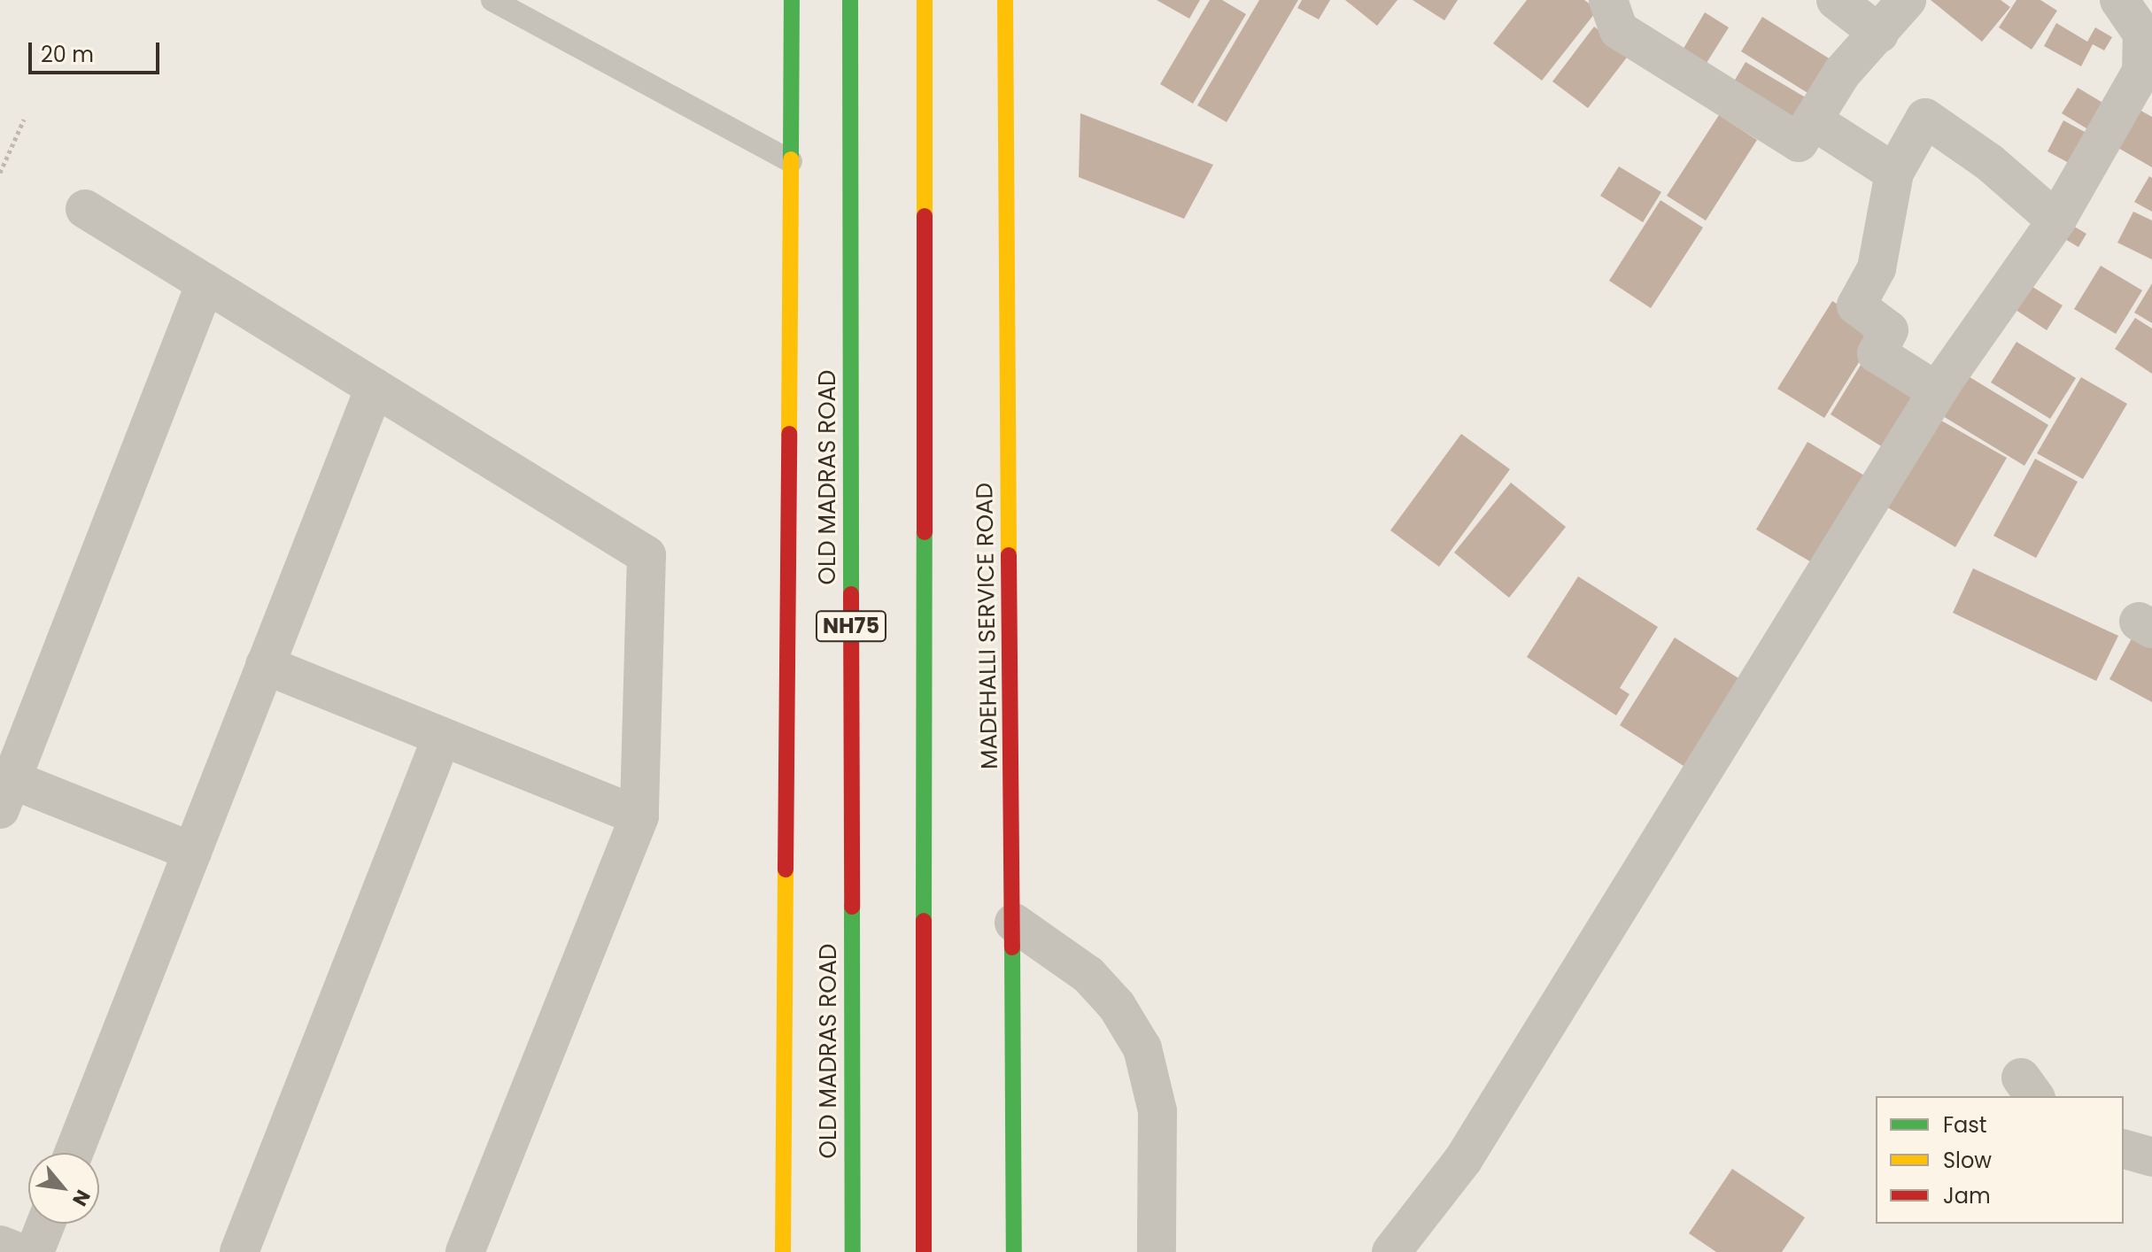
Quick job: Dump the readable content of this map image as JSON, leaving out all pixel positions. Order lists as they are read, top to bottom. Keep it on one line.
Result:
{"streets":{"main road":["OLD MADRAS ROAD","NH75","MADEHALLI SERVICE ROAD"]},"legend":["Fast","Slow","Jam"],"scale_bar":"20 m","north":"bottom right"}
